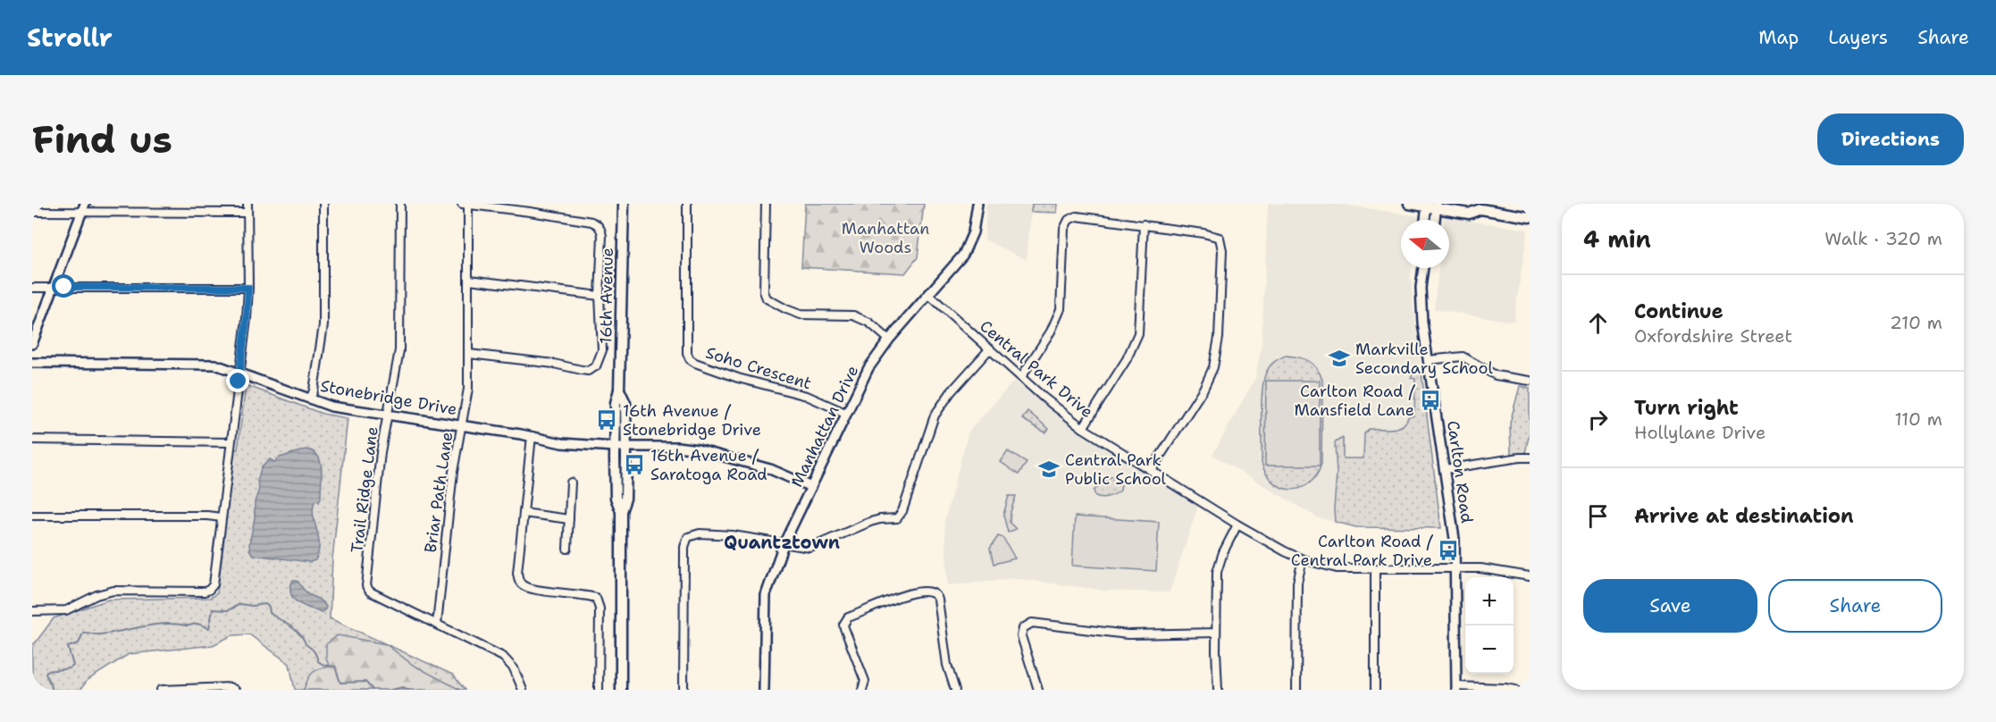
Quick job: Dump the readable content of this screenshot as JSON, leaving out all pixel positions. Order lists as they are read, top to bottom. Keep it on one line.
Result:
{"streets":{"main road":["16th Avenue"],"street":["Soho Crescent","Central Park Drive","Stonebridge Drive","Manhattan Drive","Carlton Road","Trail Ridge Lane","Briar Path Lane"]},"crossings":[["16th Avenue","Stonebridge Drive"],["Soho Crescent","Manhattan Drive"],["Central Park Drive","Manhattan Drive"],["Central Park Drive","Carlton Road"],["Stonebridge Drive","Manhattan Drive"],["Stonebridge Drive","Trail Ridge Lane"],["Stonebridge Drive","Briar Path Lane"],["Trail Ridge Lane","Briar Path Lane"]],"districts":["Quantztown"],"parks":["Manhattan Woods"],"places":{"school or university":["Markville Secondary School","Central Park Public School"],"bus stop":["Carlton Road / Mansfield Lane","16th Avenue / Stonebridge Drive","16th Avenue / Saratoga Road","Carlton Road / Central Park Drive"]},"north":"left","page":{"header":"Strollr","nav":["Map","Layers","Share"],"buttons":["Directions",["Save","Share"]],"title":"Find us","heading":["4 min","Walk · 320 m"],"list":[["Continue","Oxfordshire Street","210 m"],["Turn right","Hollylane Drive","110 m"],"Arrive at destination"],"map_buttons":["+","−"]}}
